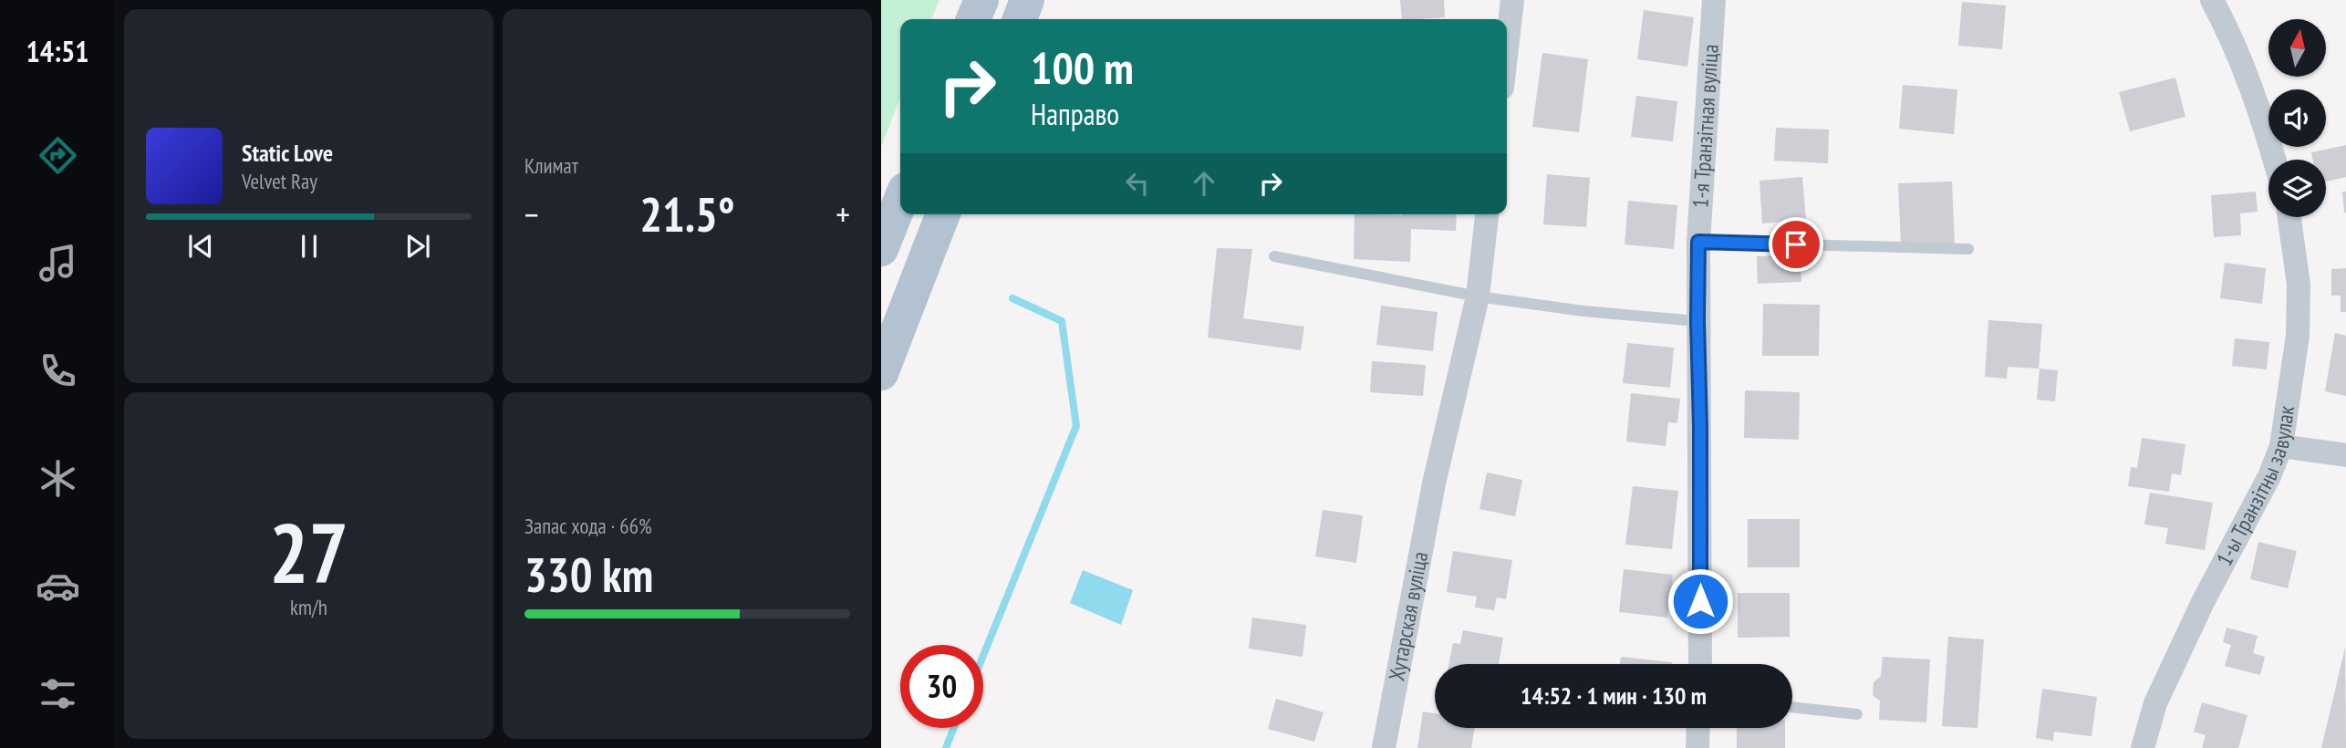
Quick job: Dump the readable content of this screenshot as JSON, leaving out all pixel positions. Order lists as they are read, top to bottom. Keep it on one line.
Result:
{"streets":{"street":["1-я Транзітная вуліца","1-ы Транзітны завулак","Хутарская вуліца"]},"north":"top","page":{"tabs":"14:51","tile":["Климат",["27","km/h"],["Запас хода · 66%","330 km"]],"turn":["100 m","Направо"],"song":["Static Love","Velvet Ray"],"heat":["−","21.5°","+"],"limit":"30","trip":"14:52 · 1 мин · 130 m"}}
